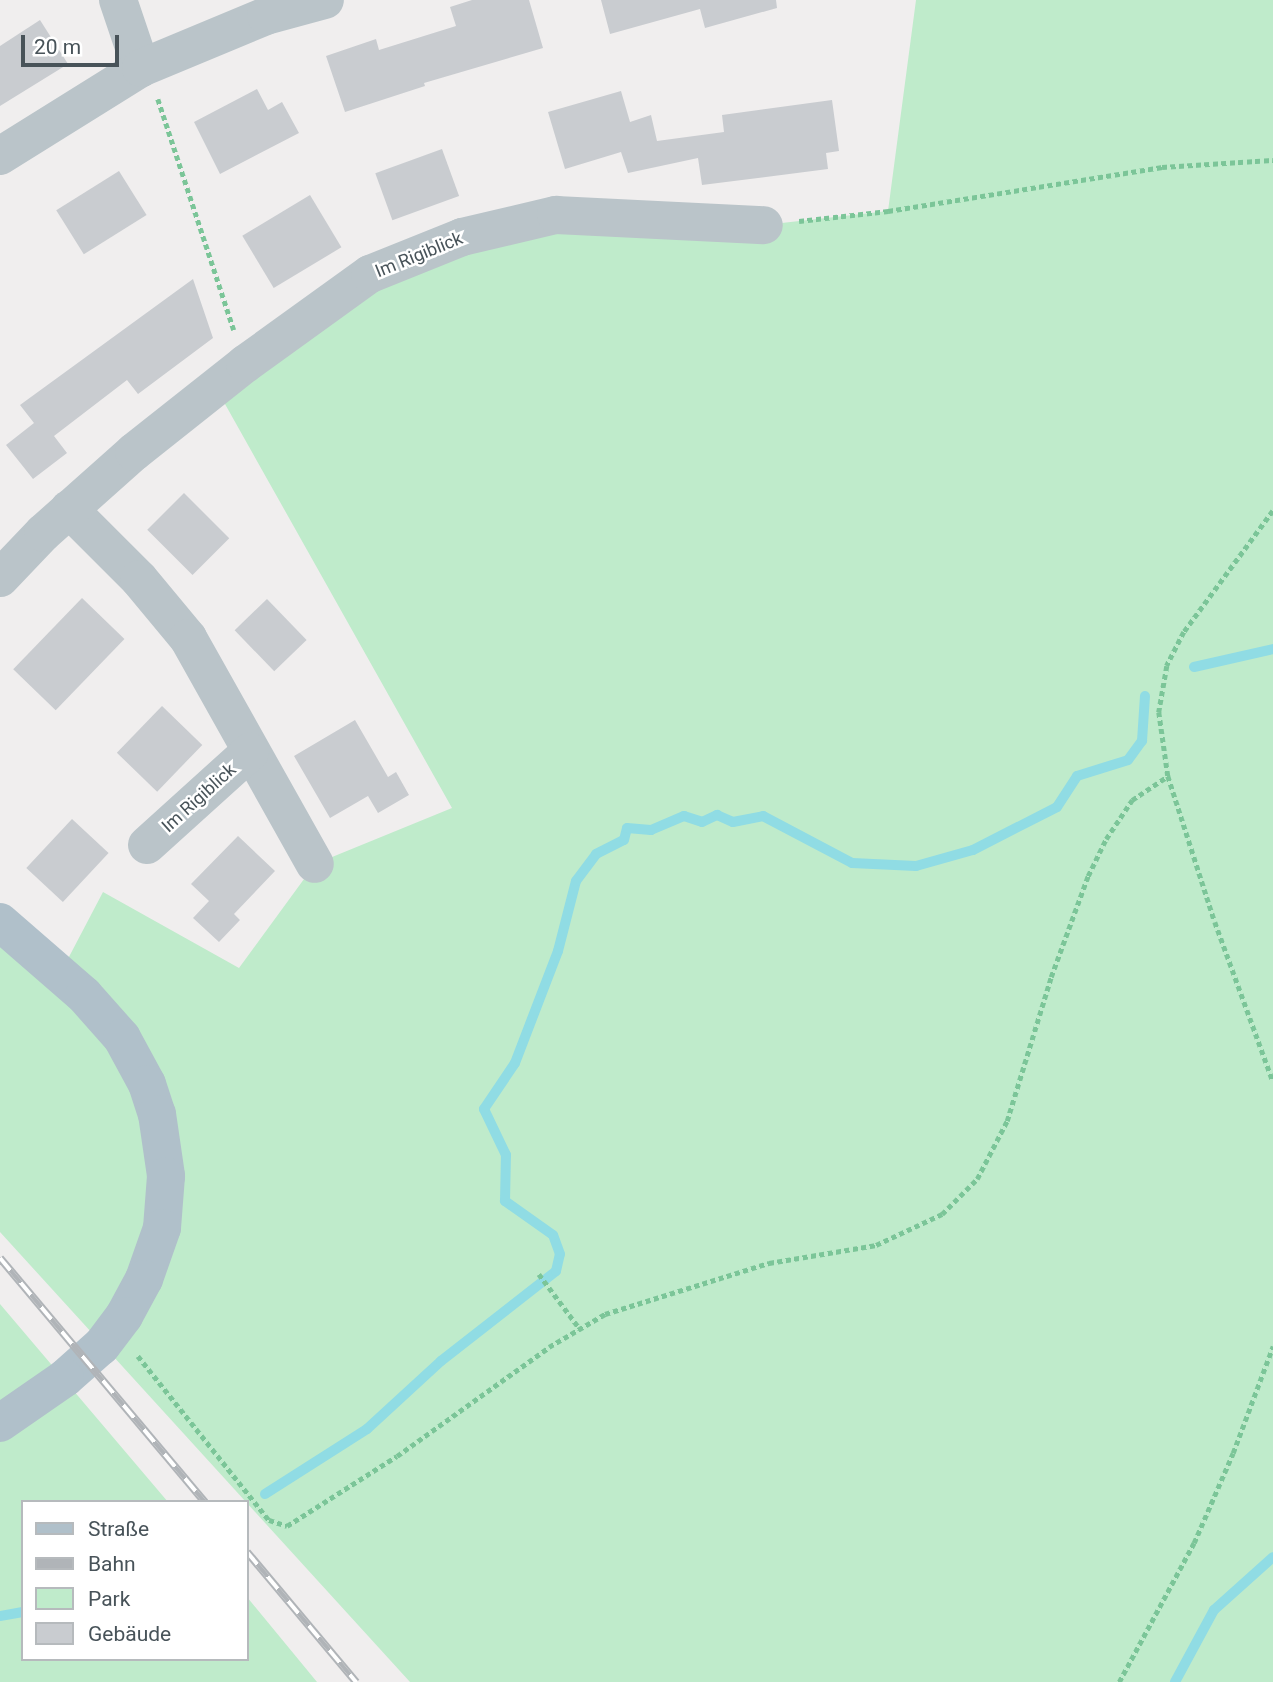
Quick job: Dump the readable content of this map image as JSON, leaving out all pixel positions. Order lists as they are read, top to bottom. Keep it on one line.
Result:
{"streets":{"street":["Im Rigiblick"]},"legend":["Straße","Bahn","Park","Gebäude"],"scale_bar":"20 m"}
